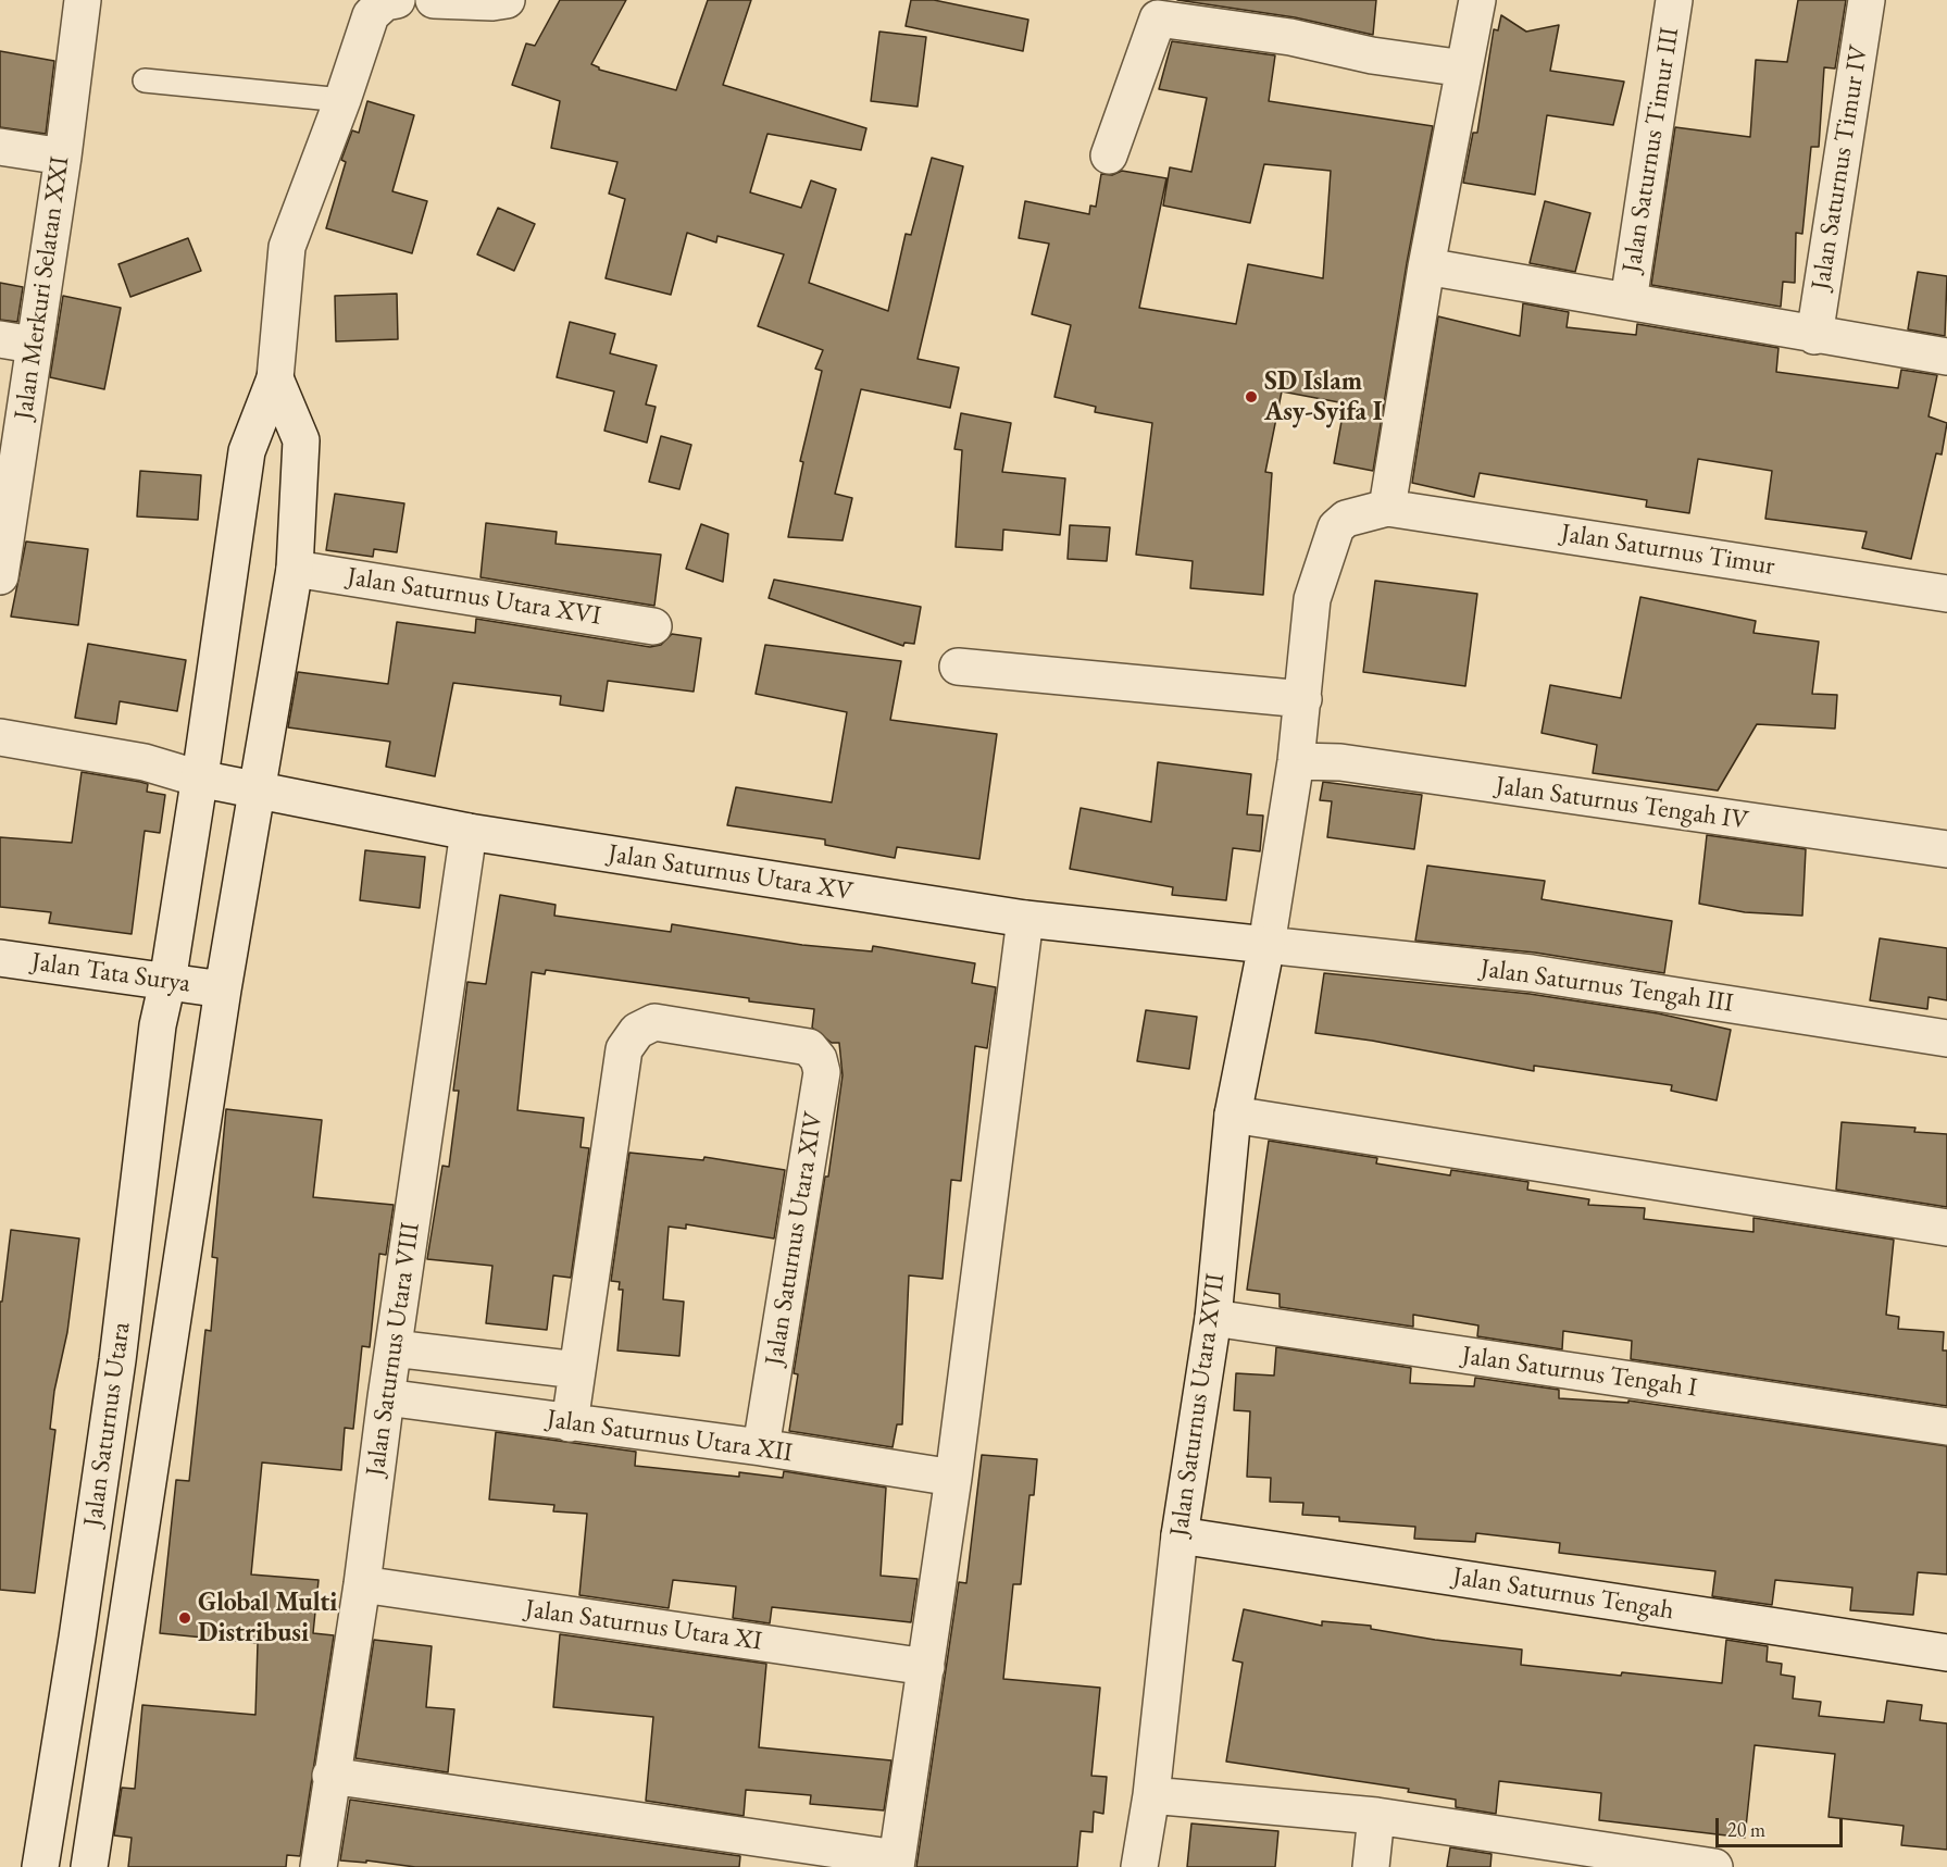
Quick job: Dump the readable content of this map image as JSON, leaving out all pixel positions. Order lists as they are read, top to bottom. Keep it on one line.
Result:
{"streets":{"street":["Jalan Saturnus Timur III","Jalan Saturnus Timur IV","Jalan Merkuri Selatan XXI","Jalan Saturnus Timur","Jalan Saturnus Utara XVI","Jalan Saturnus Tengah IV","Jalan Saturnus Utara XV","Jalan Tata Surya","Jalan Saturnus Tengah III","Jalan Saturnus Utara XIV","Jalan Saturnus Utara VIII","Jalan Saturnus Tengah I","Jalan Saturnus Utara XVII","Jalan Saturnus Utara","Jalan Saturnus Utara XII","Jalan Saturnus Tengah","Jalan Saturnus Utara XI"]},"crossings":[["Jalan Saturnus Timur","Jalan Saturnus Utara XVII"],["Jalan Saturnus Utara XVI","Jalan Saturnus Utara"],["Jalan Saturnus Tengah IV","Jalan Saturnus Utara XVII"],["Jalan Saturnus Utara XV","Jalan Saturnus Tengah III"],["Jalan Saturnus Utara XV","Jalan Saturnus Utara VIII"],["Jalan Saturnus Utara XV","Jalan Saturnus Utara XVII"],["Jalan Saturnus Utara XV","Jalan Saturnus Utara"],["Jalan Tata Surya","Jalan Saturnus Utara"],["Jalan Saturnus Tengah III","Jalan Saturnus Utara XVII"],["Jalan Saturnus Utara XIV","Jalan Saturnus Utara XII"],["Jalan Saturnus Utara VIII","Jalan Saturnus Utara XII"],["Jalan Saturnus Utara VIII","Jalan Saturnus Utara XI"],["Jalan Saturnus Tengah I","Jalan Saturnus Utara XVII"],["Jalan Saturnus Utara XVII","Jalan Saturnus Tengah"]],"places":["SD Islam Asy-Syifa I","Global Multi Distribusi"],"scale_bar":"20 m"}
